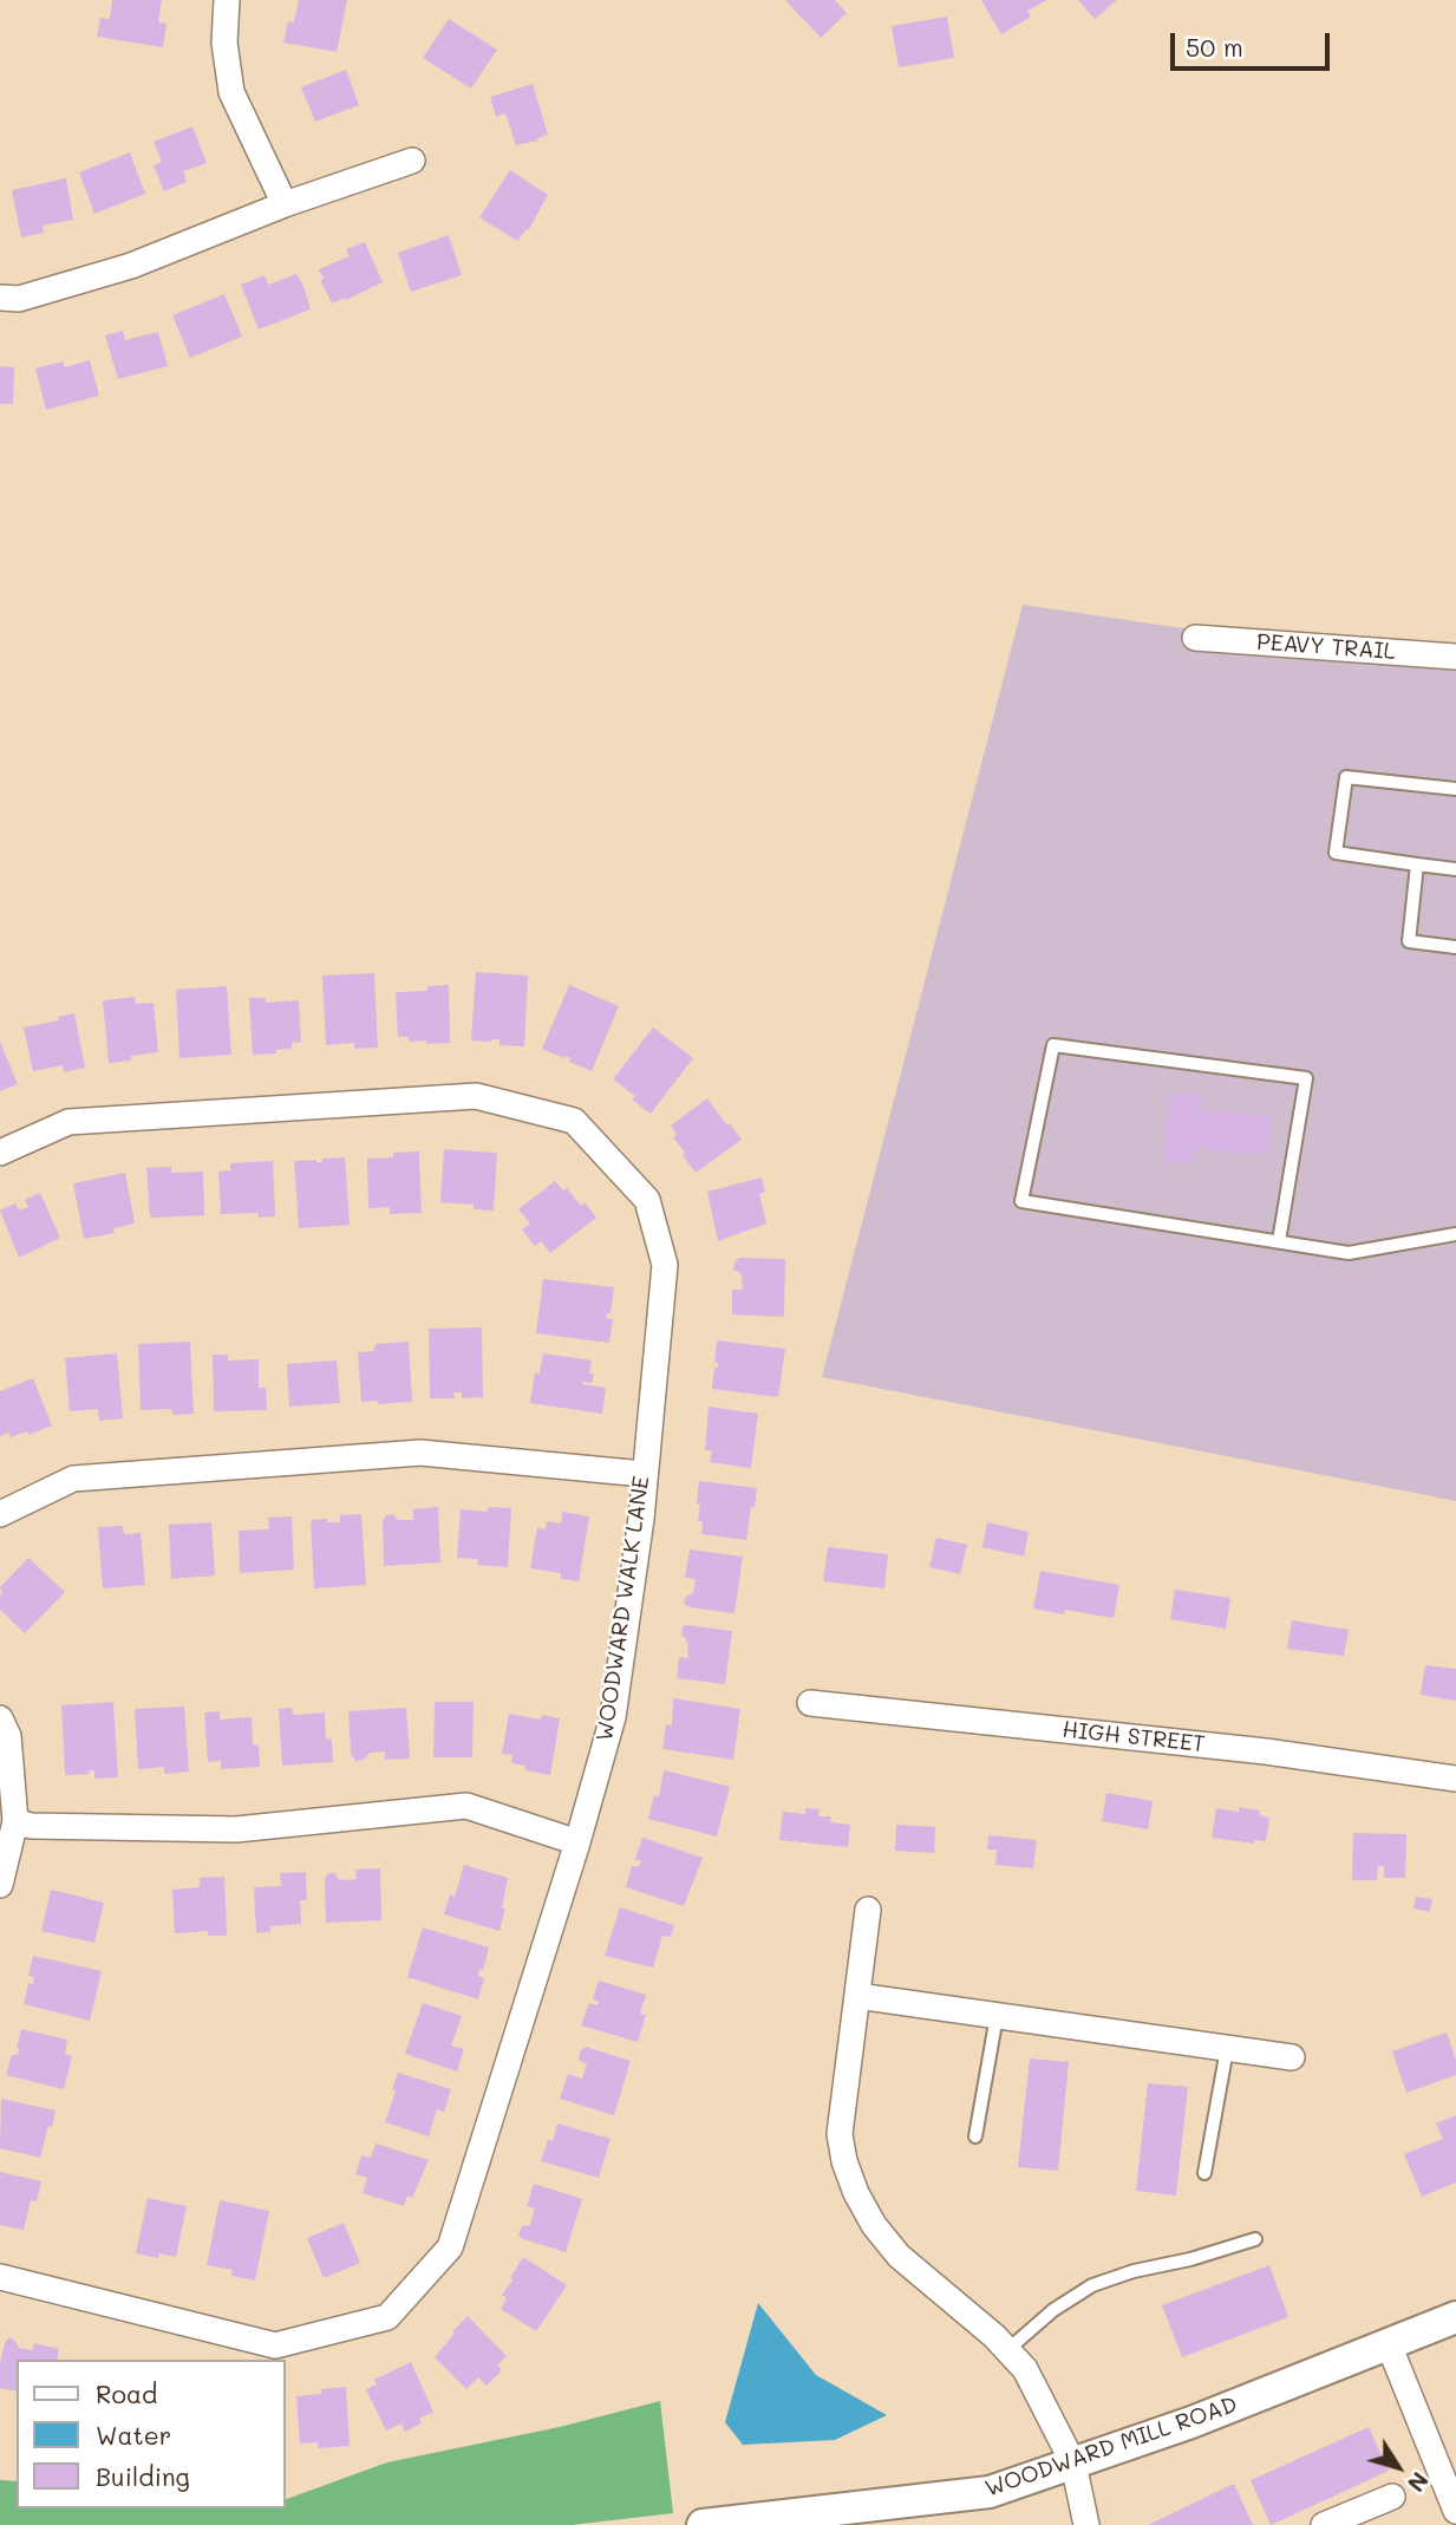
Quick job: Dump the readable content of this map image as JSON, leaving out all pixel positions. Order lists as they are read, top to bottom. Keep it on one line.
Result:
{"streets":{"street":["PEAVY TRAIL","WOODWARD WALK LANE","HIGH STREET","WOODWARD MILL ROAD"]},"legend":["Road","Water","Building"],"scale_bar":"50 m","north":"bottom right"}
